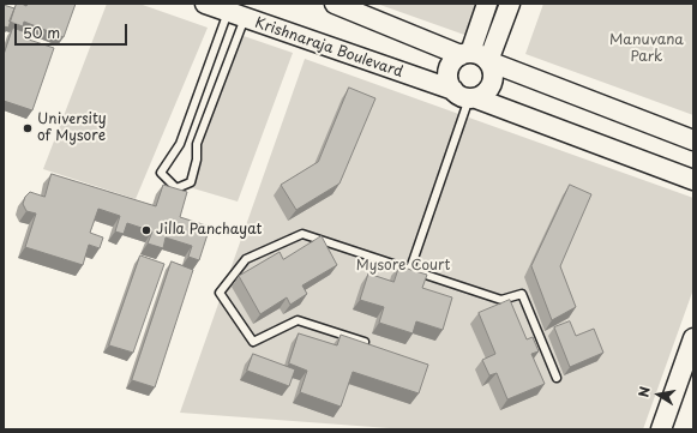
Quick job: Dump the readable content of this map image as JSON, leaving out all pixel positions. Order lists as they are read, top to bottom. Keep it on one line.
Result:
{"streets":{"main road":["Krishnaraja Boulevard"]},"parks":["Manuvana Park","Mysore Court"],"places":["University of Mysore","Jilla Panchayat"],"scale_bar":"50 m","north":"left"}
